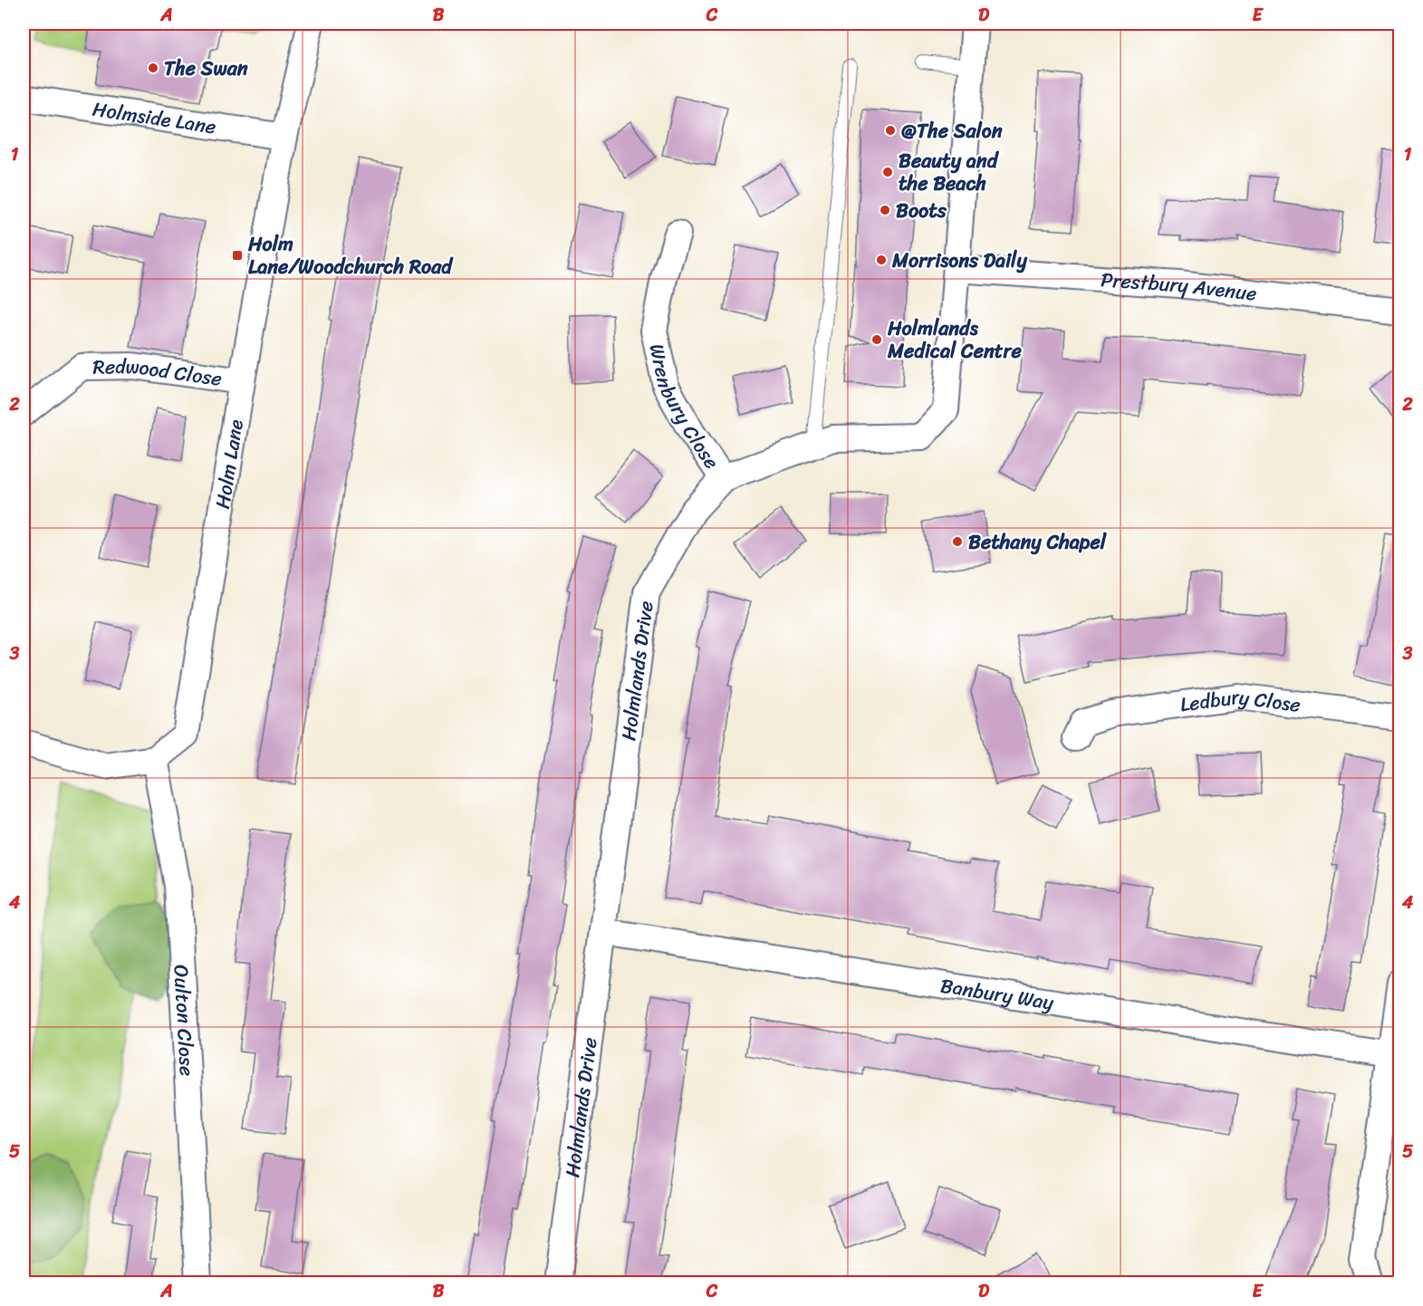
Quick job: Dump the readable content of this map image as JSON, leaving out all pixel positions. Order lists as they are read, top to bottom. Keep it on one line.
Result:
{"streets":{"street":["Holmside Lane","Prestbury Avenue","Redwood Close","Wrenbury Close","Holm Lane","Holmlands Drive","Ledbury Close","Banbury Way","Oulton Close"]},"crossings":[["Holmside Lane","Holm Lane"],["Prestbury Avenue","Holmlands Drive"],["Redwood Close","Holm Lane"],["Wrenbury Close","Holmlands Drive"],["Holm Lane","Oulton Close"],["Holmlands Drive","Banbury Way"]],"places":{"other":["The Swan","@The Salon","Beauty and the Beach","Boots","Morrisons Daily","Holmlands Medical Centre","Bethany Chapel"],"transit":["Holm Lane/Woodchurch Road"]},"grid":{"columns":["A","B","C","D","E"],"rows":["1","2","3","4","5"]}}
